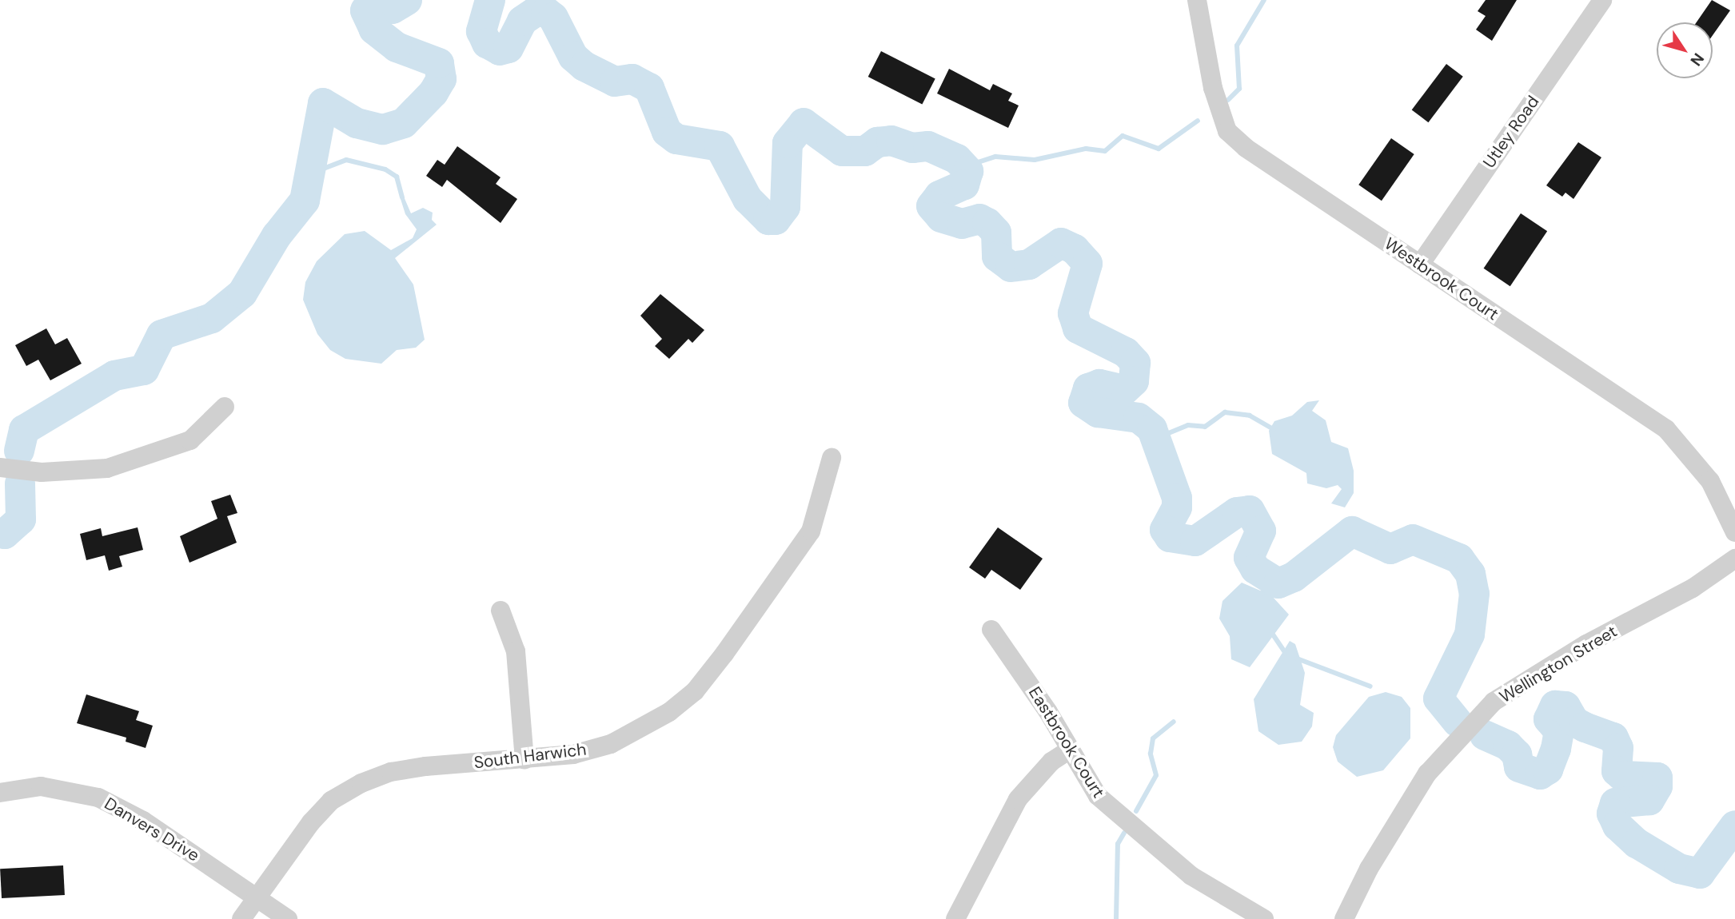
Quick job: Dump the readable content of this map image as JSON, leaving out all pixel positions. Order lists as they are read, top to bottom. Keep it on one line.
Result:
{"streets":{"street":["Utley Road","Westbrook Court","Wellington Street","Eastbrook Court","South Harwich","Danvers Drive"]},"crossings":[["Utley Road","Westbrook Court"],["South Harwich","Danvers Drive"]],"north":"bottom right"}
